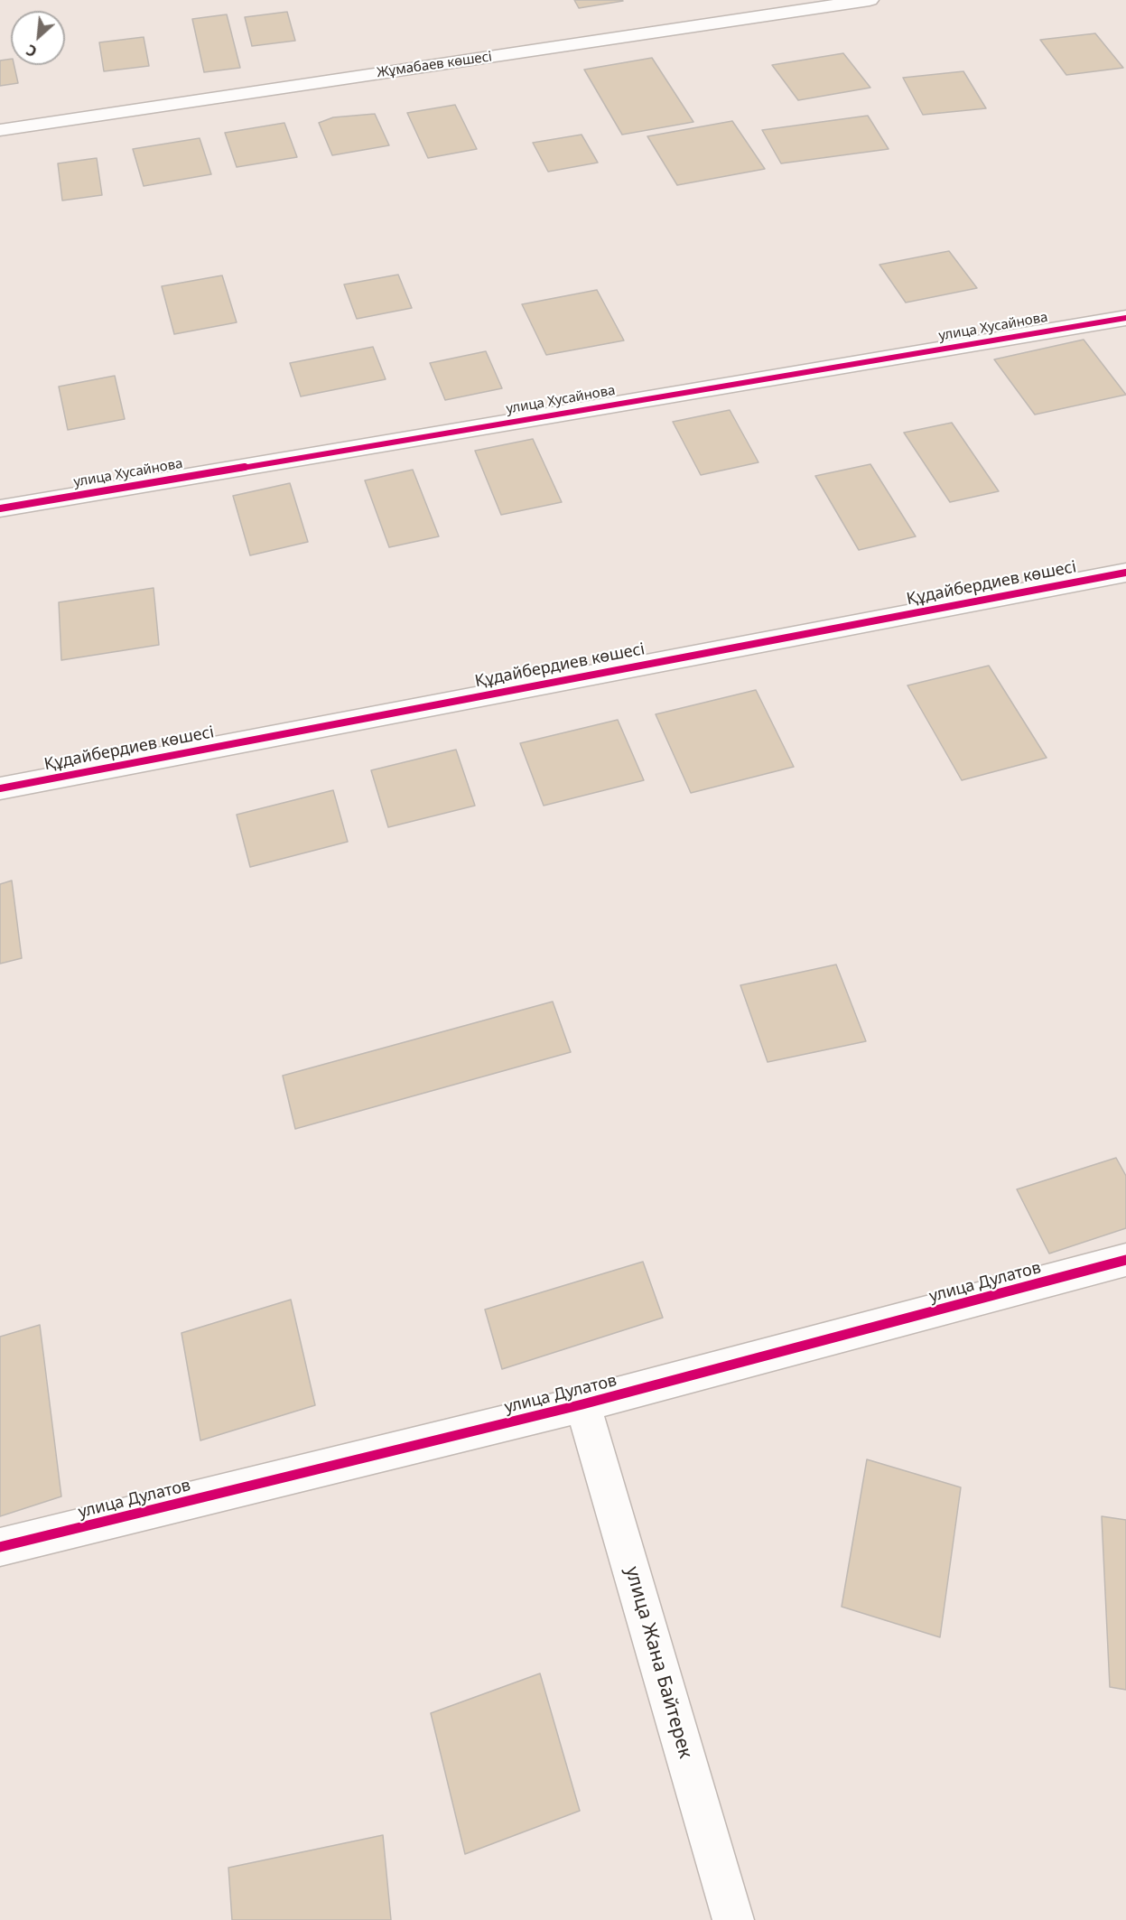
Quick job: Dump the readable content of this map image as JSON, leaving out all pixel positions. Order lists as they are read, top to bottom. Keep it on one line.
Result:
{"streets":{"street":["Жұмабаев көшесі","улица Хусайнова","Құдайбердиев көшесі","улица Дулатов","улица Жана Байтерек"]},"crossings":[["улица Дулатов","улица Жана Байтерек"]],"north":"bottom left"}
